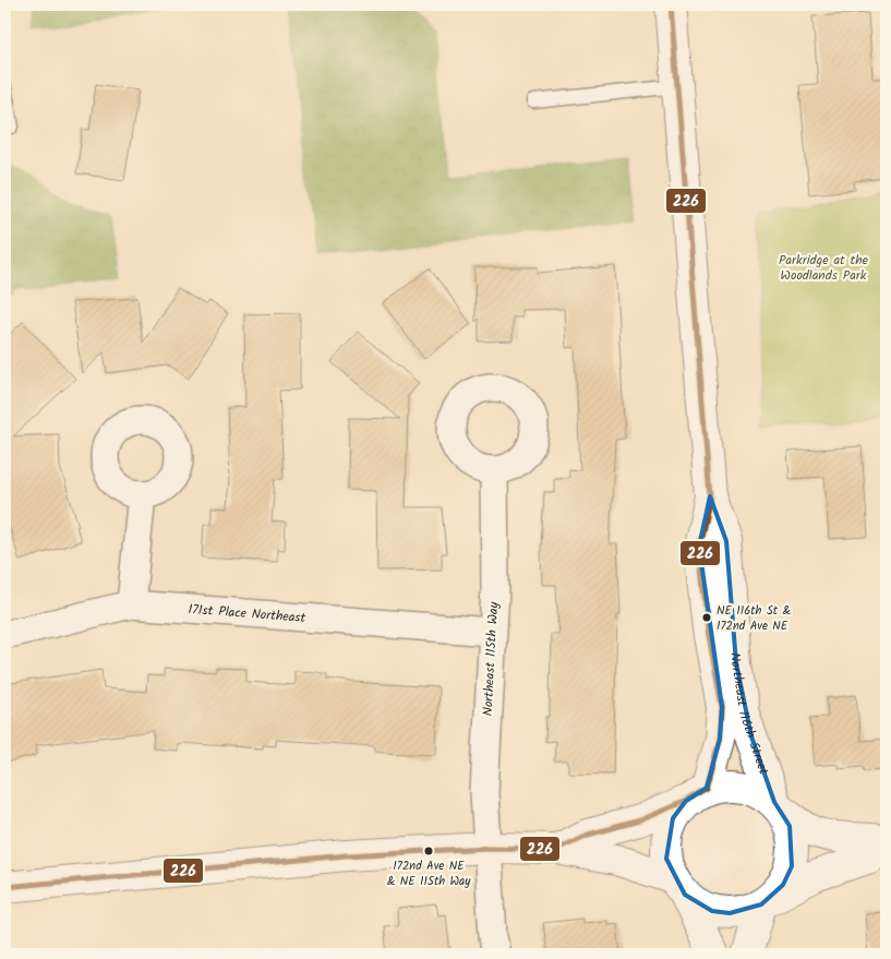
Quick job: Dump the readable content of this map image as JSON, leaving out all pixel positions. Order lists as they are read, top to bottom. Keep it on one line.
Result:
{"streets":{"street":["171st Place Northeast","Northeast 115th Way","Northeast 116th Street"]},"crossings":[["171st Place Northeast","Northeast 115th Way"]],"parks":["Parkridge at the Woodlands Park"],"places":["NE 116th St & 172nd Ave NE","172nd Ave NE & NE 115th Way"],"lines":["transit line 226"]}
